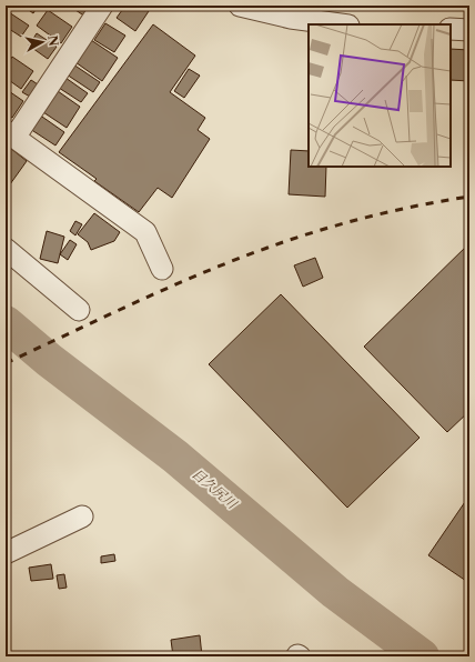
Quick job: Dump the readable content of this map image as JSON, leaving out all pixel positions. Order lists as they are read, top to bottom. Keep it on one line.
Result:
{"water":["目久尻川"],"north":"right"}
